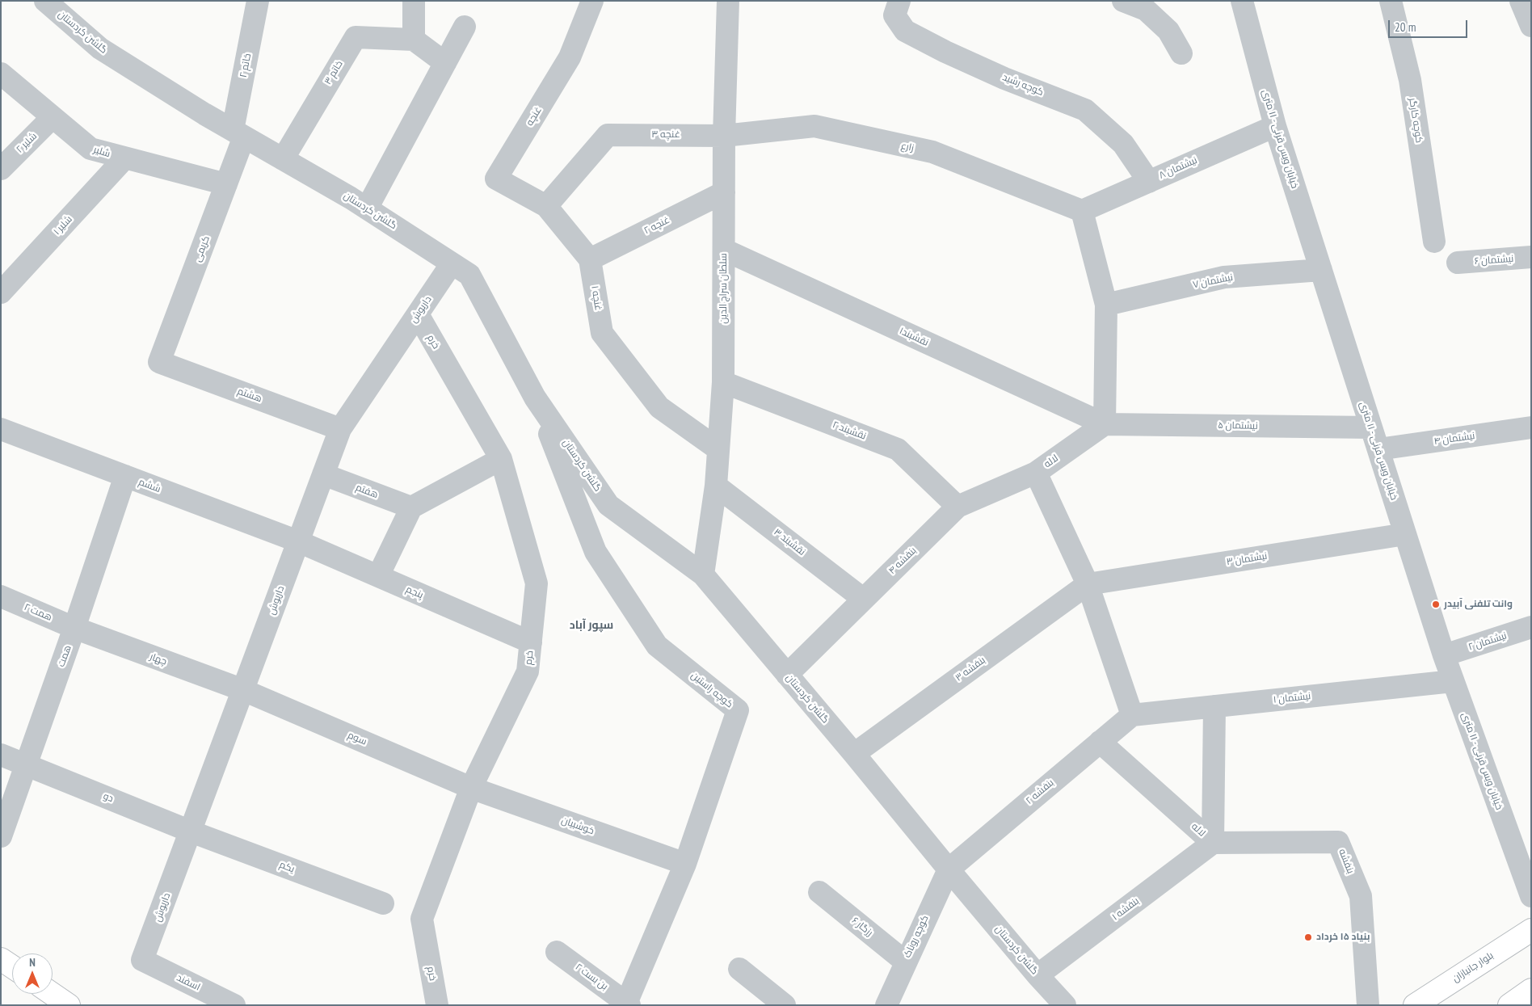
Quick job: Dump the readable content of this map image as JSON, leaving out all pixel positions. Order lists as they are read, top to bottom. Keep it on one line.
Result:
{"streets":{"main road":["بلوار جانبازان"],"street":["گلشن کردستان","خاتم ۲","خاتم ۳","کوچه رشید","غنچه","کوچه کارگر","غنچه ۳","خیابان ویس قرنی - ۱۱ متری","شلیر ۲","زارع","شلیر","نیشتمان ۸","شلیر ۱","غنچه ۲","کریمی","نیشتمان ۶","نیشتمان ۷","سلطان سراج الدین","غنچه ۱","داریوش","نقشبند۱","خرم","هشتم","نیشتمان ۵","نقشبند ۲","نیشتمان ۴","لاله","ششم","هفتم","نقشبند ۳","نیشتمان ۳","بنفشه ۴","پنجم","همت ۲","۲ نیشتمان","همت","چهار","بنفشه ۳","کوچه راستین","نیشتمان ۱","سوم","بنفشه ۲","دو","خوشبیان","بنفشه","یکم","بنفشه ۱","رزگار ۶","کوچه روناک","بن بست ۲","اسفند"]},"crossings":[["گلشن کردستان","خاتم ۲"],["گلشن کردستان","خاتم ۳"],["گلشن کردستان","کریمی"],["گلشن کردستان","سلطان سراج الدین"],["گلشن کردستان","داریوش"],["گلشن کردستان","بنفشه ۴"],["گلشن کردستان","بنفشه ۳"],["گلشن کردستان","کوچه راستین"],["گلشن کردستان","بنفشه ۲"],["گلشن کردستان","بنفشه ۱"],["گلشن کردستان","کوچه روناک"],["خاتم ۲","کریمی"],["کوچه رشید","نیشتمان ۸"],["غنچه","غنچه ۳"],["غنچه ۳","زارع"],["غنچه ۳","سلطان سراج الدین"],["خیابان ویس قرنی - ۱۱ متری","نیشتمان ۸"],["خیابان ویس قرنی - ۱۱ متری","نیشتمان ۷"],["خیابان ویس قرنی - ۱۱ متری","نیشتمان ۵"],["خیابان ویس قرنی - ۱۱ متری","نیشتمان ۴"],["خیابان ویس قرنی - ۱۱ متری","نیشتمان ۳"],["خیابان ویس قرنی - ۱۱ متری","۲ نیشتمان"],["خیابان ویس قرنی - ۱۱ متری","نیشتمان ۱"],["شلیر ۲","شلیر"],["زارع","نیشتمان ۸"],["زارع","سلطان سراج الدین"],["شلیر","شلیر ۱"],["شلیر","کریمی"],["غنچه ۲","سلطان سراج الدین"],["غنچه ۲","غنچه ۱"],["کریمی","هشتم"],["سلطان سراج الدین","غنچه ۱"],["سلطان سراج الدین","نقشبند۱"],["سلطان سراج الدین","نقشبند ۲"],["سلطان سراج الدین","نقشبند ۳"],["داریوش","خرم"],["داریوش","هشتم"],["داریوش","ششم"],["داریوش","هفتم"],["داریوش","پنجم"],["داریوش","چهار"],["داریوش","سوم"],["داریوش","دو"],["داریوش","یکم"],["داریوش","اسفند"],["نقشبند۱","نیشتمان ۵"],["نقشبند۱","لاله"],["خرم","پنجم"],["خرم","سوم"],["خرم","خوشبیان"],["نیشتمان ۵","لاله"],["نقشبند ۲","بنفشه ۴"],["لاله","نیشتمان ۳"],["لاله","بنفشه ۴"],["لاله","بنفشه ۳"],["لاله","نیشتمان ۱"],["لاله","بنفشه ۲"],["لاله","بنفشه"],["لاله","بنفشه ۱"],["ششم","پنجم"],["ششم","همت"],["نقشبند ۳","بنفشه ۴"],["نیشتمان ۳","بنفشه ۳"],["همت ۲","همت"],["همت ۲","چهار"],["همت","چهار"],["همت","دو"],["چهار","سوم"],["کوچه راستین","خوشبیان"],["کوچه راستین","بن بست ۲"],["نیشتمان ۱","بنفشه ۲"],["سوم","خوشبیان"],["بنفشه ۲","کوچه روناک"],["دو","یکم"],["بنفشه","بنفشه ۱"],["رزگار ۶","کوچه روناک"]],"districts":["سپور آباد"],"places":["وانت تلفنی آبیدر","بنیاد ۱۵ خرداد"],"scale_bar":"20 m","north":"top"}
